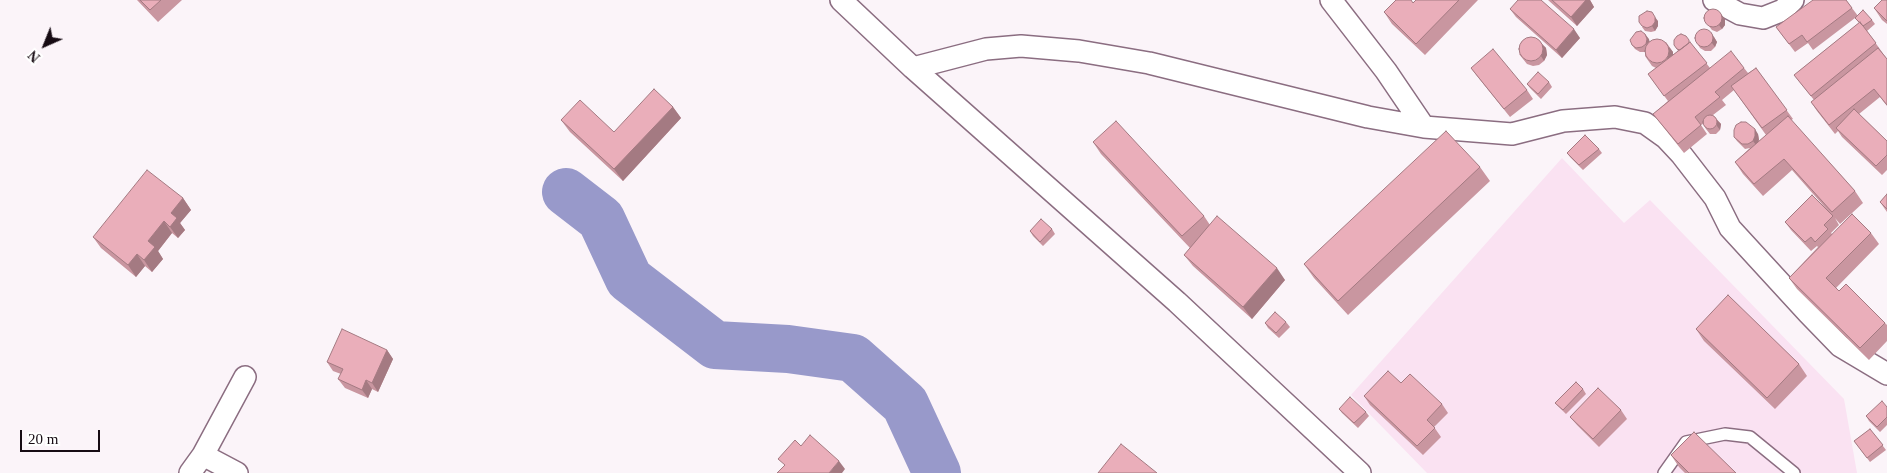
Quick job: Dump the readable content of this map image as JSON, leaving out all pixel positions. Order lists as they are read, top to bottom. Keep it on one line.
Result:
{"scale_bar":"20 m","north":"bottom left"}
